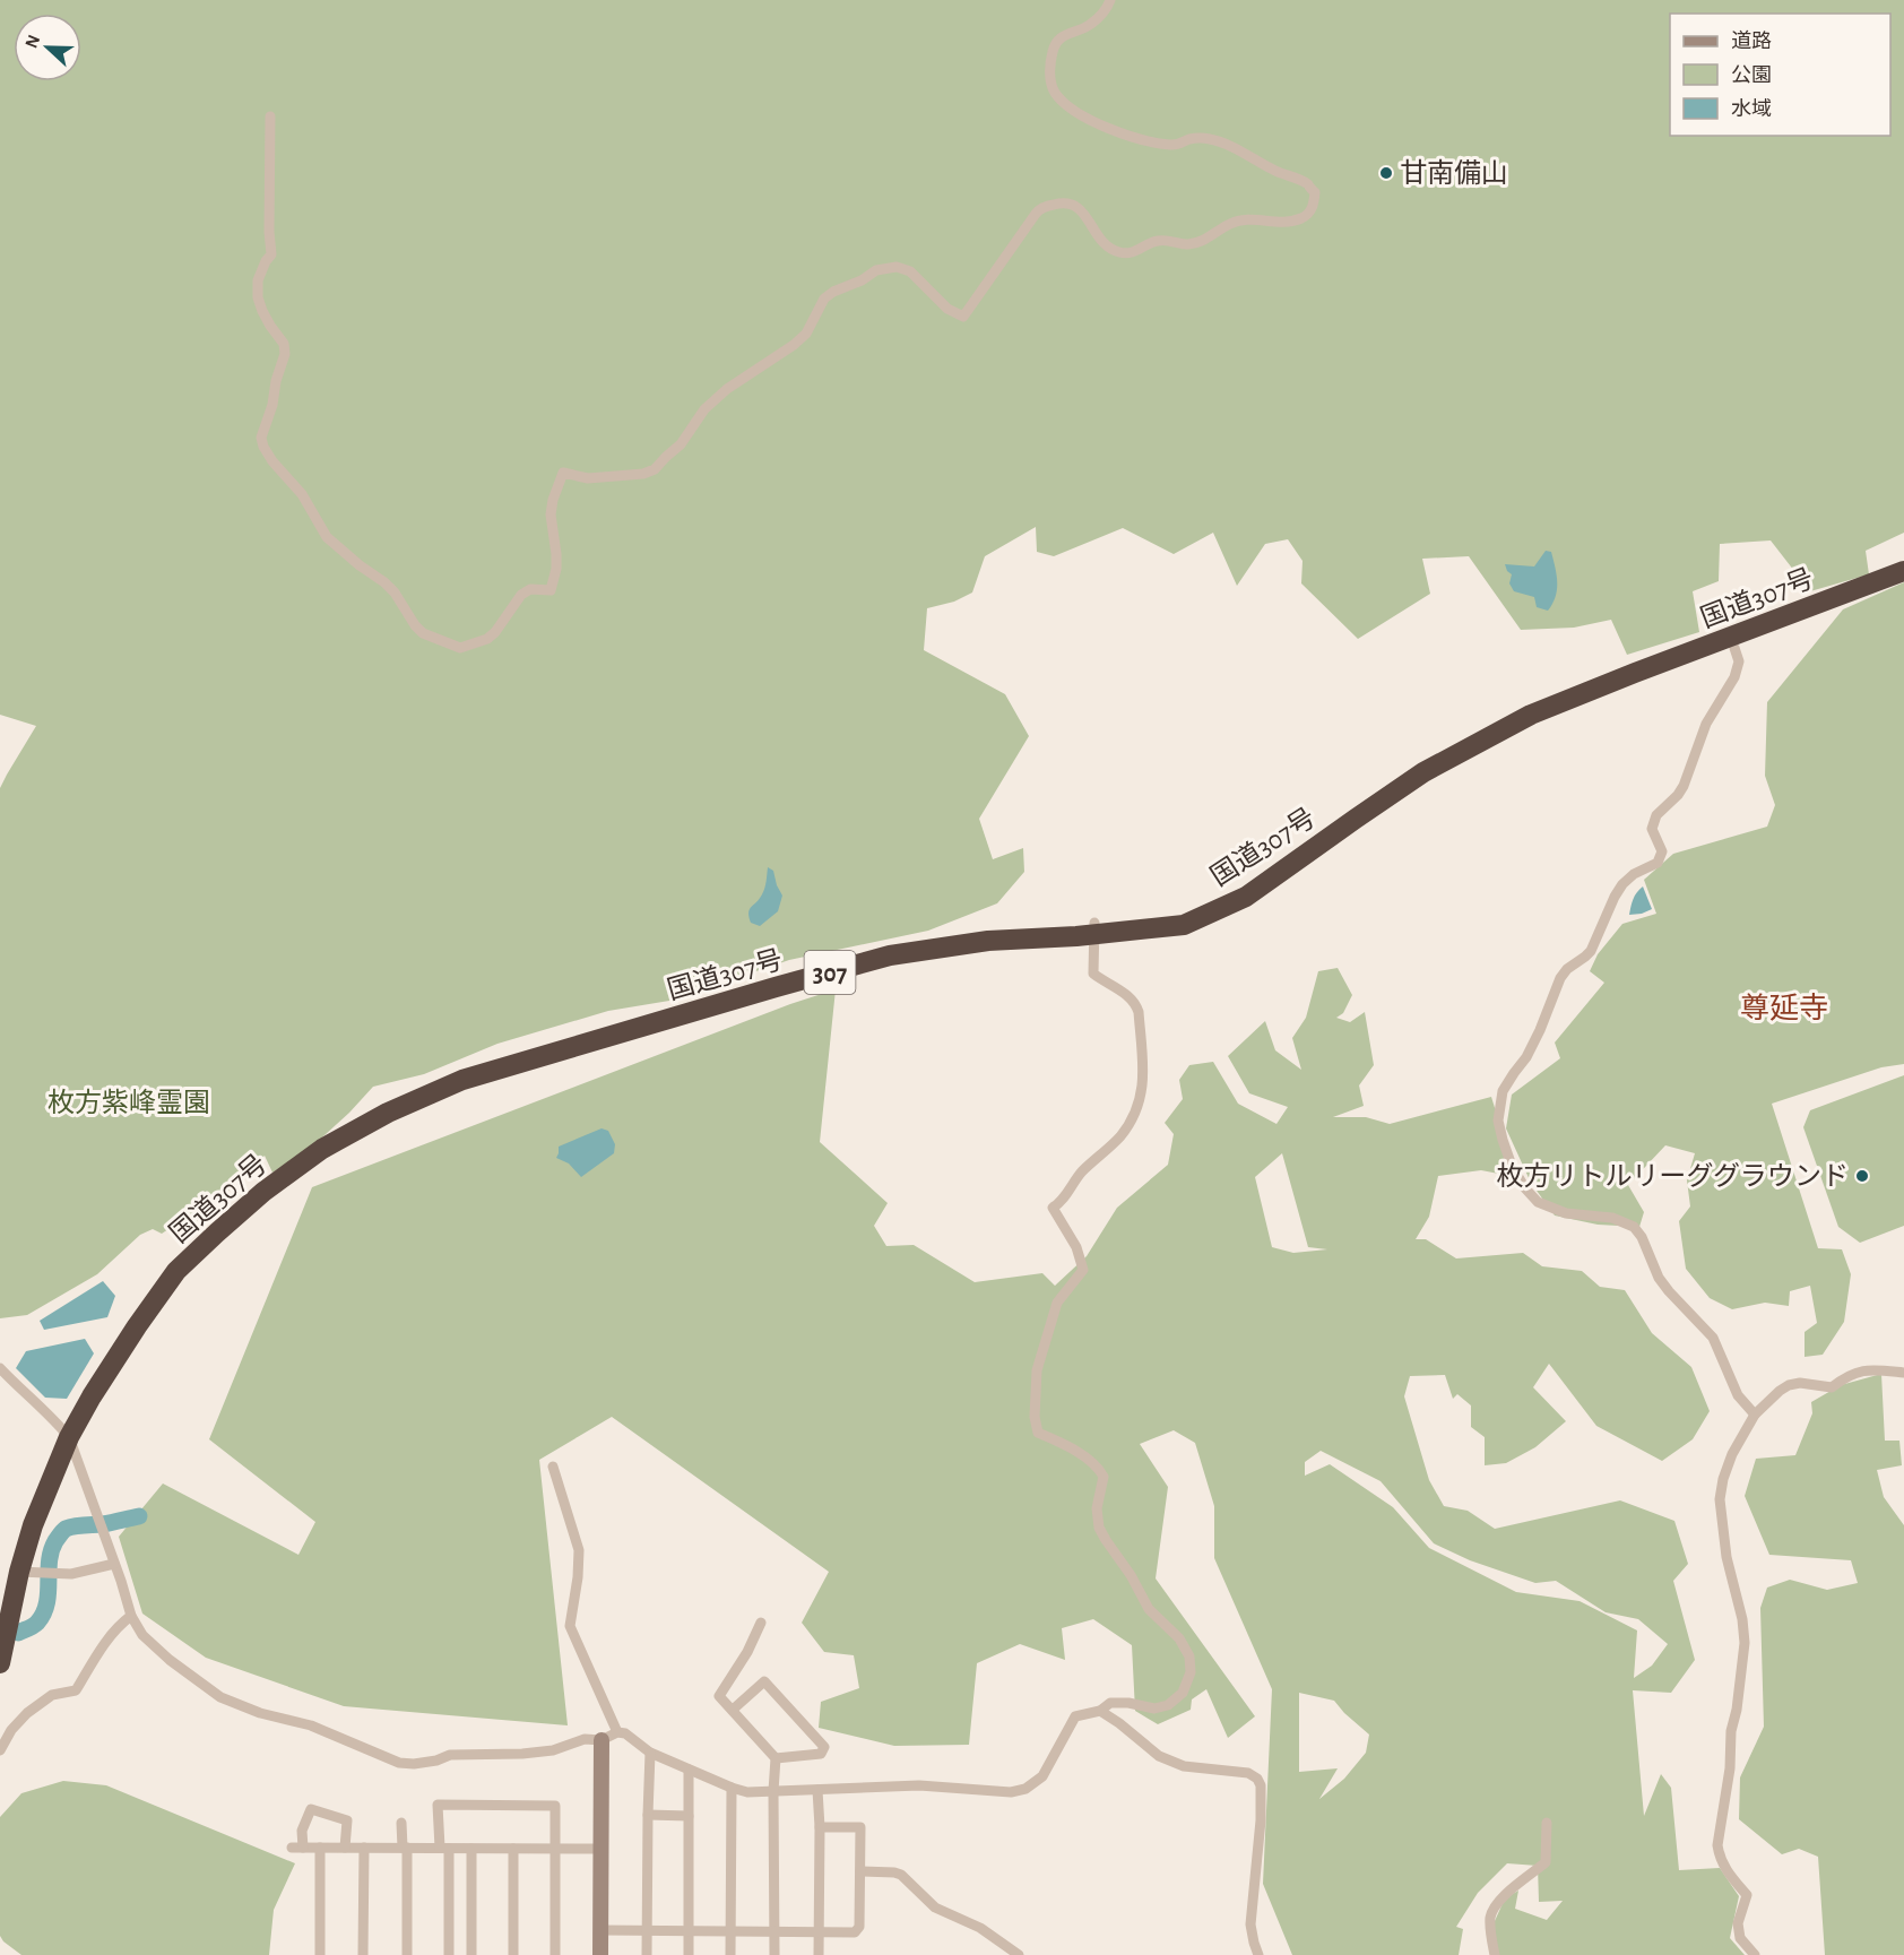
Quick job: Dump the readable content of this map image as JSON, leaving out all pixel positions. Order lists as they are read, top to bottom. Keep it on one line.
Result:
{"streets":{"highway":["国道307号","307"]},"districts":["尊延寺"],"parks":["枚方紫峰霊園"],"places":["甘南備山","枚方リトルリーググラウンド"],"legend":["道路","公園","水域"],"north":"left"}
